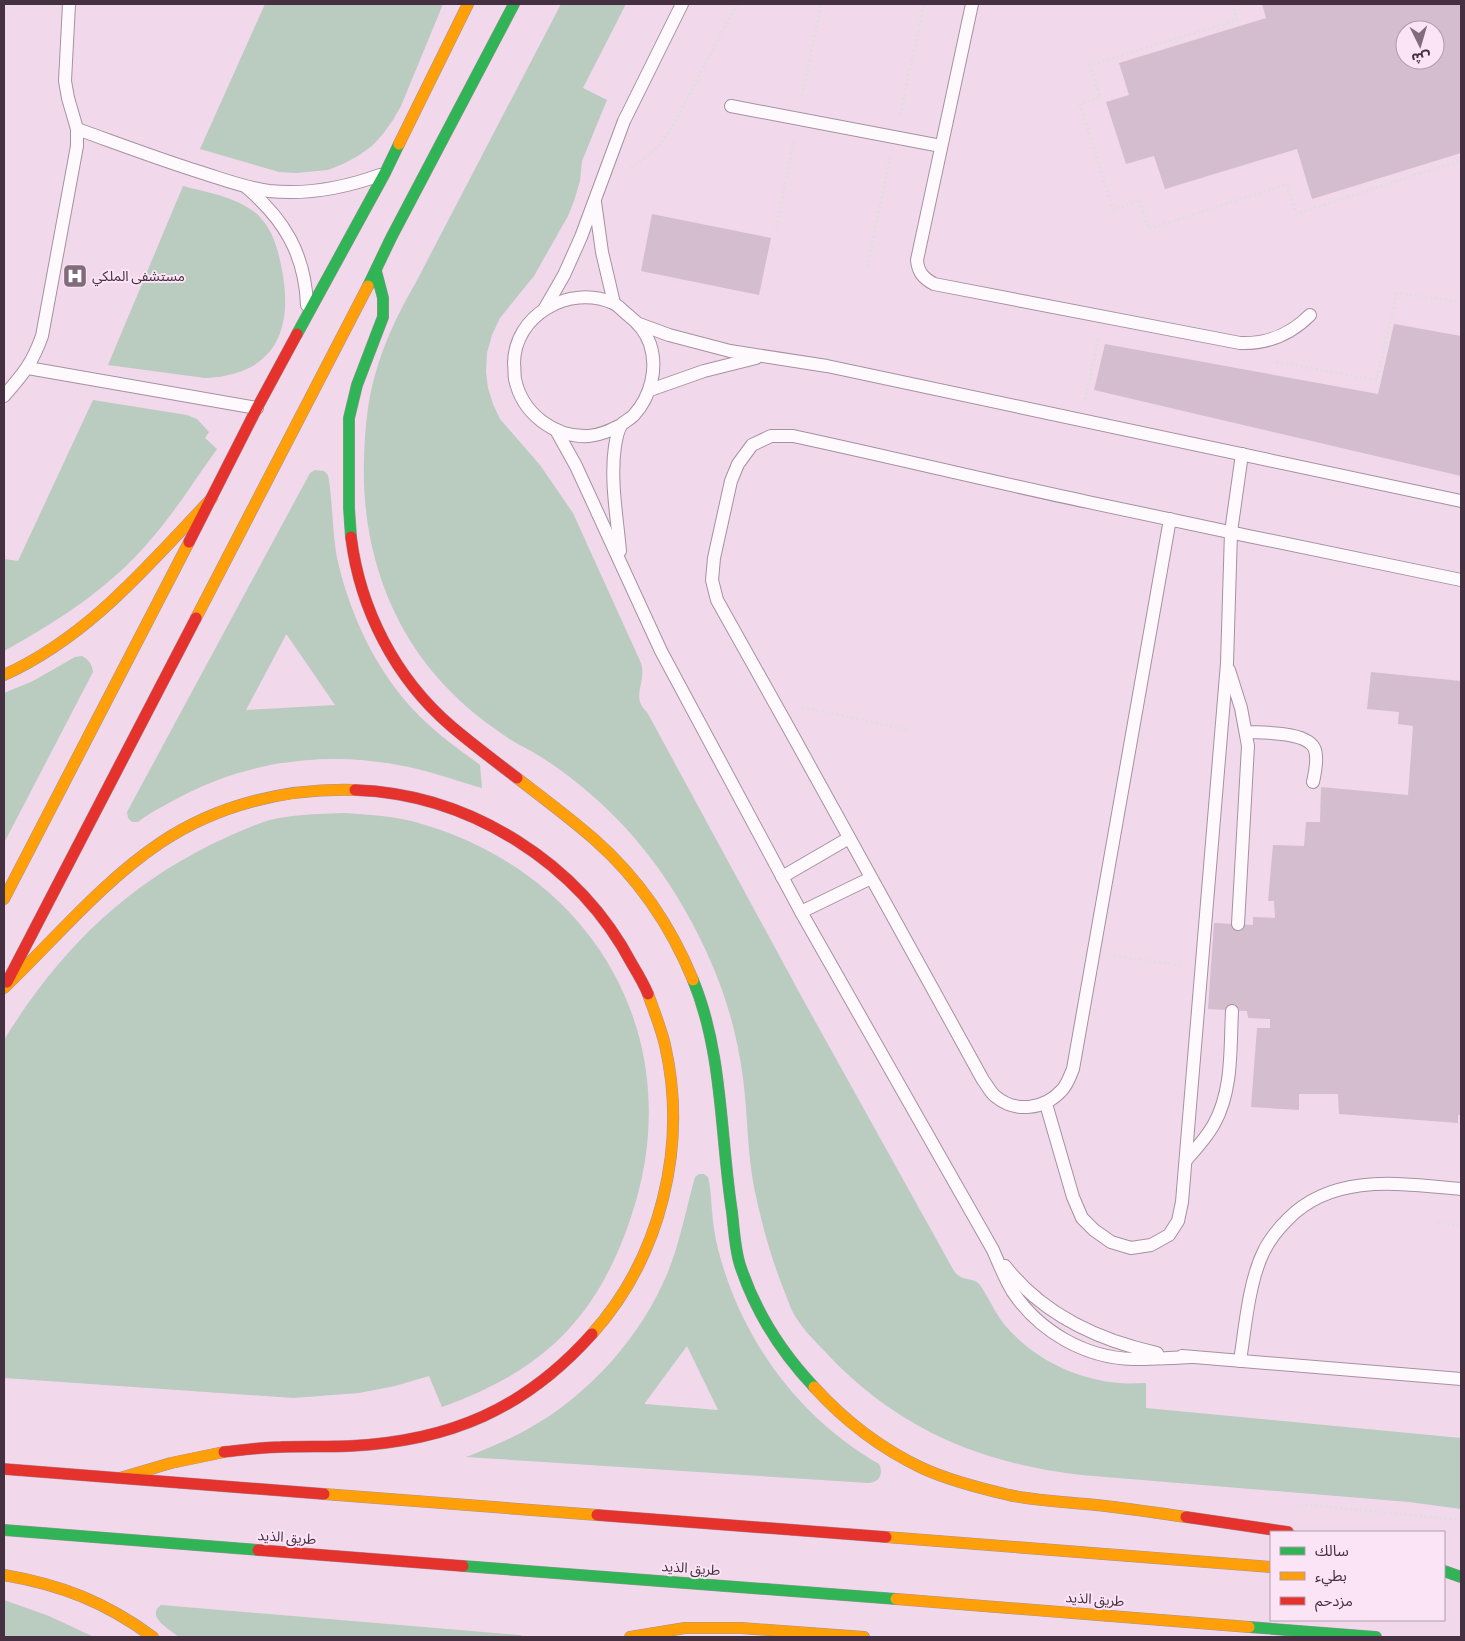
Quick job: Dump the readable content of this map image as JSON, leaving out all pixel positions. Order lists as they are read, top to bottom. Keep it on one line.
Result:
{"streets":{"main road":["طريق الذيد"]},"places":{"hospital":["مستشفى الملكي"]},"legend":["سالك","بطيء","مزدحم"],"north":"bottom"}
